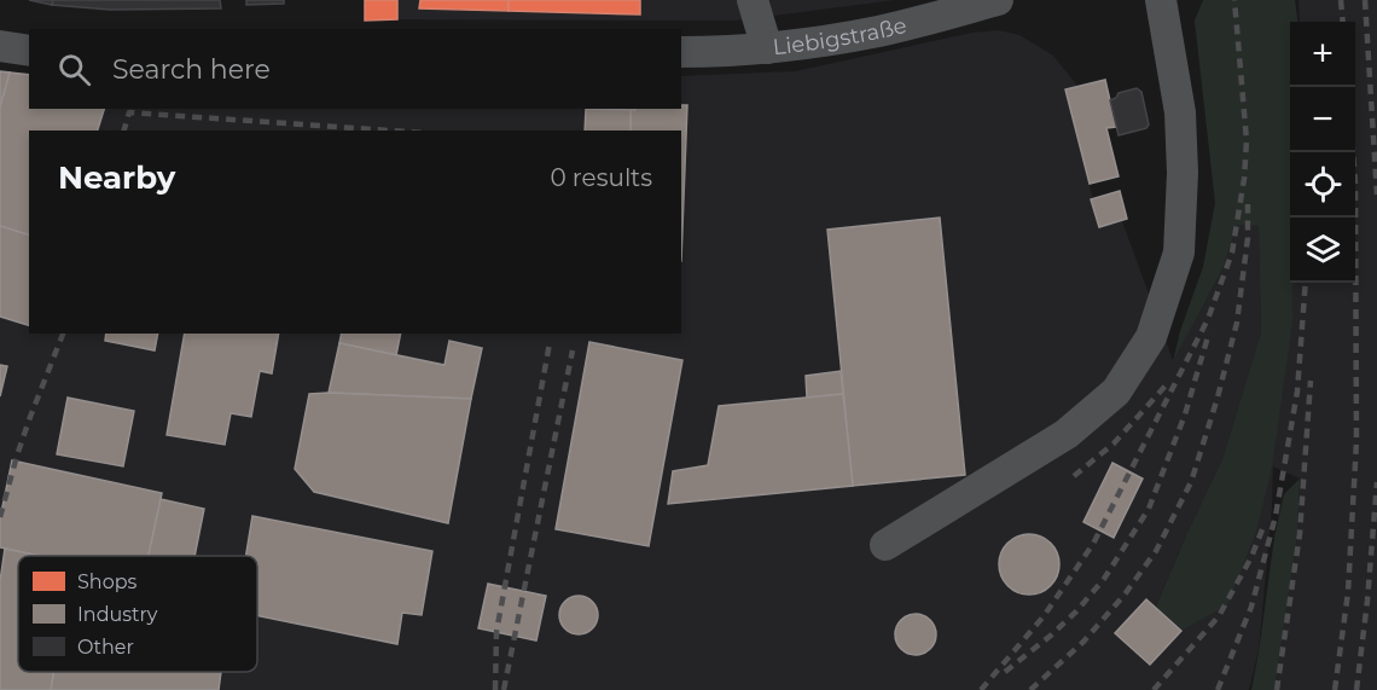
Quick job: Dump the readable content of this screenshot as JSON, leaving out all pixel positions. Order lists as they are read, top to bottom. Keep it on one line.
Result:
{"streets":{"street":["Liebigstraße"]},"legend":["Shops","Industry","Other"],"page":{"map_buttons":["+","−"],"search":"Search here","heading":["Nearby","0 results"]}}
